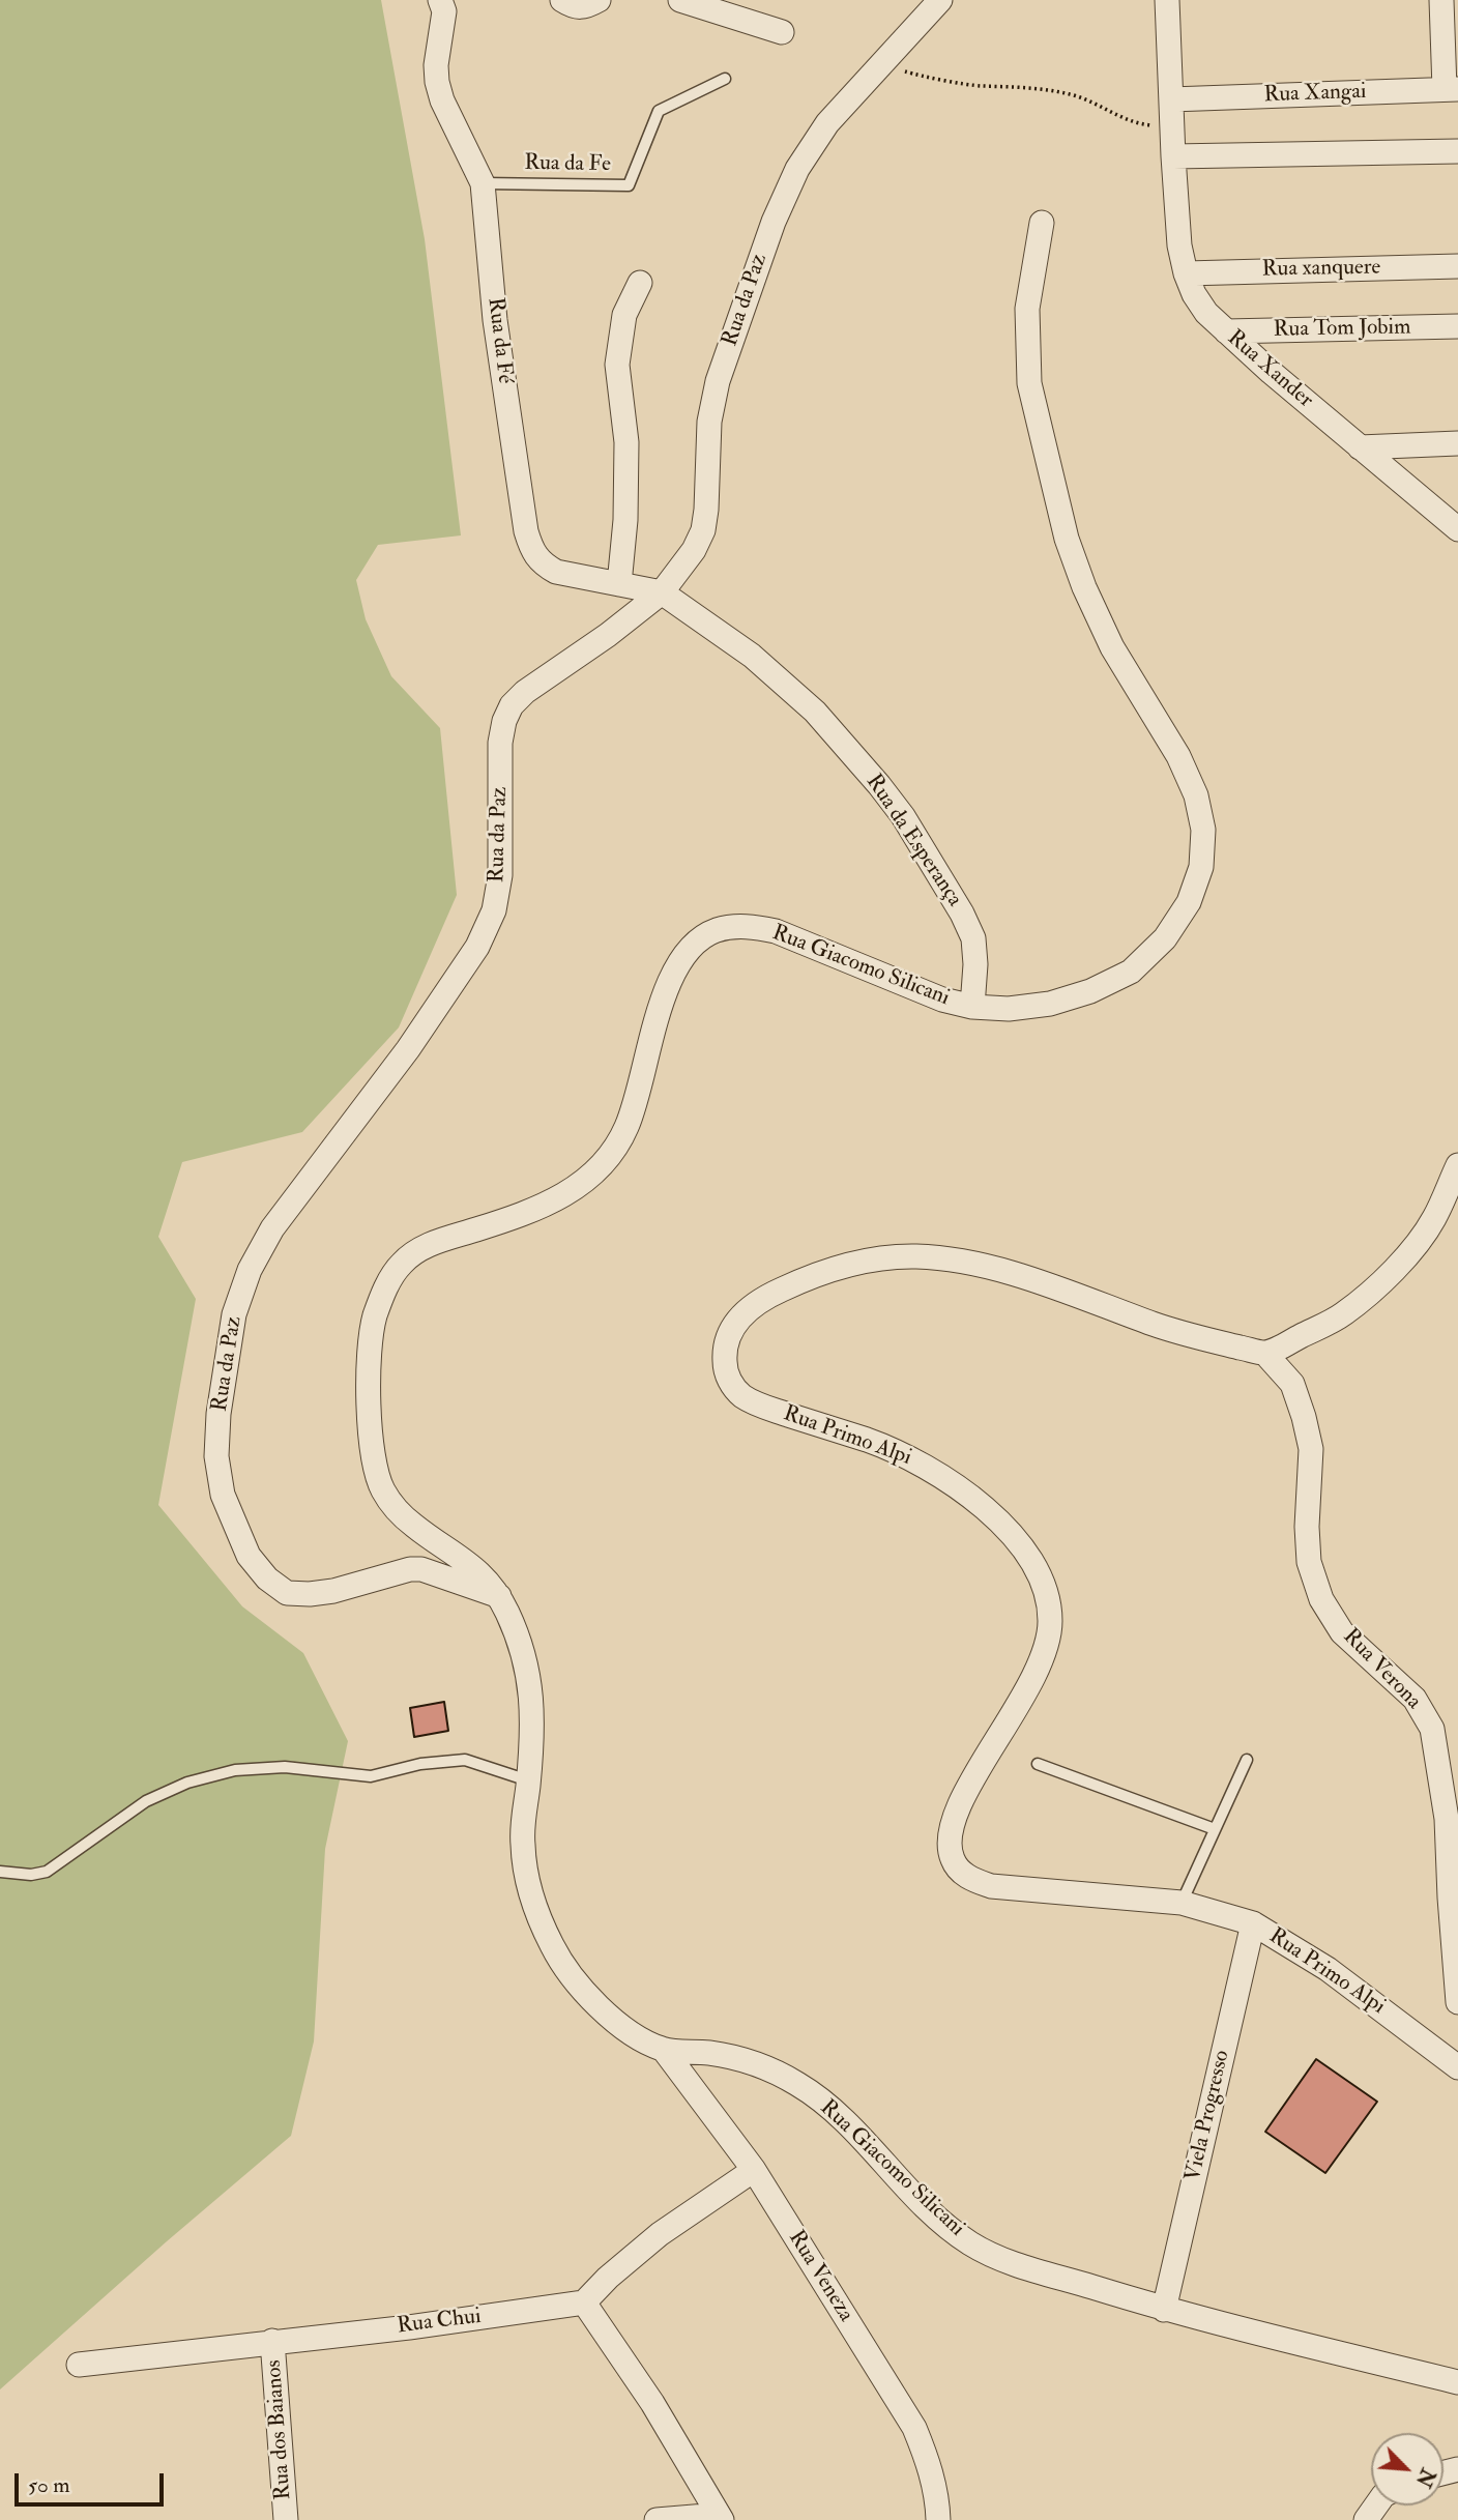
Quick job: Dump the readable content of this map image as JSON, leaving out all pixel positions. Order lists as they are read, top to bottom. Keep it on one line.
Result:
{"streets":{"street":["Rua Xangai","Rua xanquere","Rua da Paz","Rua Tom Jobim","Rua da Fé","Rua Xander","Rua da Esperança","Rua Giacomo Silicani","Rua Primo Alpi","Rua Verona","Viela Progresso","Rua Veneza","Rua Chui","Rua dos Baianos"],"lane":["Rua da Fe"]},"crossings":[["Rua Xangai","Rua Xander"],["Rua da Fe","Rua da Fé"],["Rua xanquere","Rua Xander"],["Rua da Paz","Rua da Fé"],["Rua da Paz","Rua da Esperança"],["Rua da Paz","Rua Giacomo Silicani"],["Rua Tom Jobim","Rua Xander"],["Rua da Fé","Rua da Esperança"],["Rua da Esperança","Rua Giacomo Silicani"],["Rua Giacomo Silicani","Viela Progresso"],["Rua Giacomo Silicani","Rua Veneza"],["Rua Primo Alpi","Rua Verona"],["Rua Primo Alpi","Viela Progresso"],["Rua Chui","Rua dos Baianos"]],"scale_bar":"50 m","north":"bottom right"}
